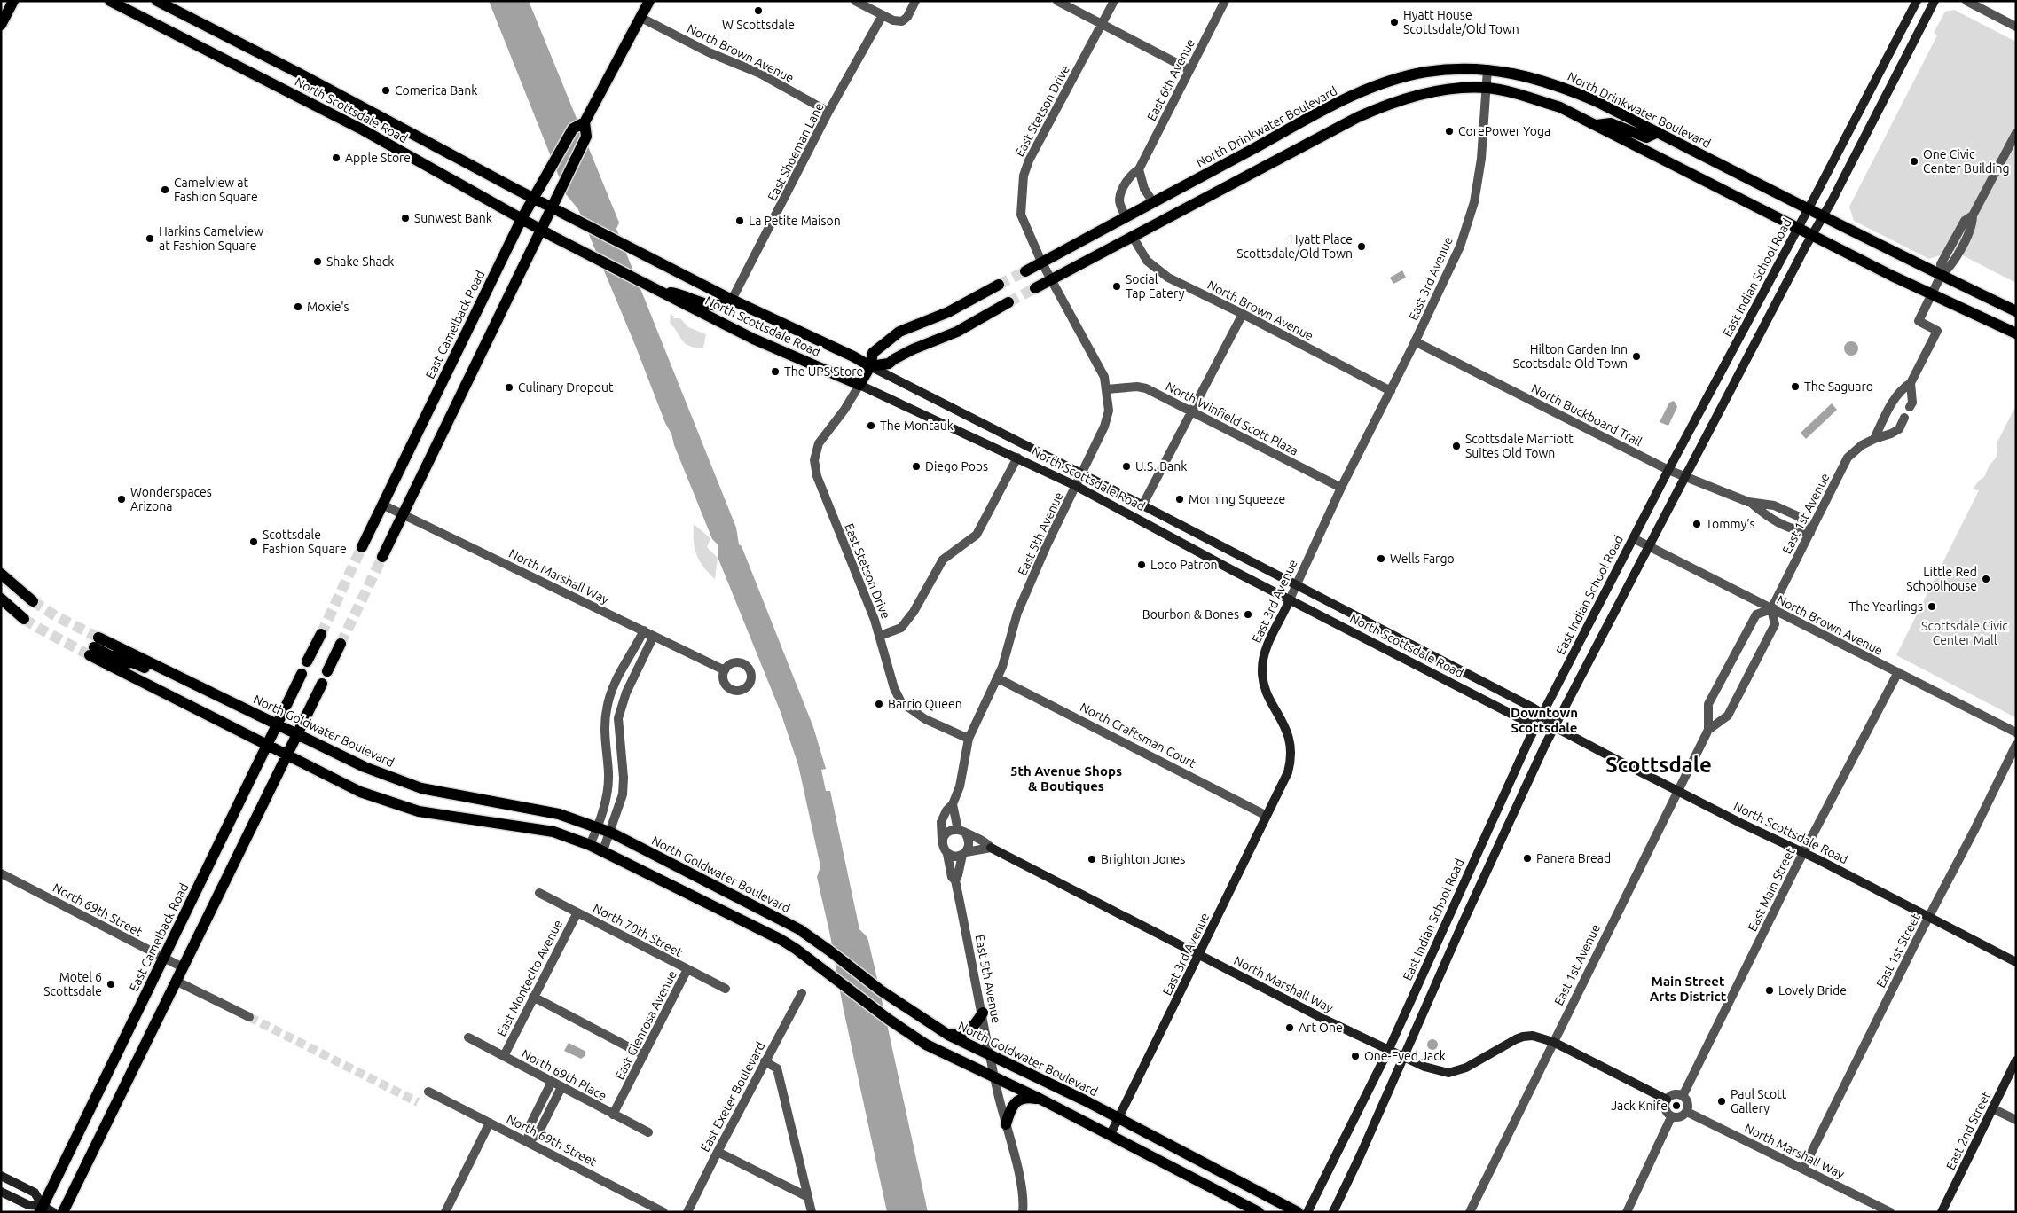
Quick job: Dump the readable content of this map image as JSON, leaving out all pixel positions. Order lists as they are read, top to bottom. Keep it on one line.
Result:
{"streets":{"main road":["North Scottsdale Road","North Drinkwater Boulevard","East Indian School Road","East 3rd Avenue","East Camelback Road","North Marshall Way","North Goldwater Boulevard","East 2nd Street"],"street":["North Brown Avenue","East 6th Avenue","East Stetson Drive","East Shoeman Lane","North Buckboard Trail","North Winfield Scott Plaza","East 1st Avenue","East 5th Avenue","North Craftsman Court","East Main Street","North 69th Street","North 70th Street","East 1st Street","East Montecito Avenue","East Glenrosa Avenue","North 69th Place","East Exeter Boulevard"]},"crossings":[["North Brown Avenue","East Shoeman Lane"],["North Brown Avenue","East Indian School Road"],["North Brown Avenue","East 3rd Avenue"],["North Brown Avenue","East Camelback Road"],["North Brown Avenue","East 1st Avenue"],["North Brown Avenue","East Main Street"],["East 6th Avenue","North Drinkwater Boulevard"],["North Scottsdale Road","East Stetson Drive"],["North Scottsdale Road","East Shoeman Lane"],["North Scottsdale Road","East Indian School Road"],["North Scottsdale Road","East 3rd Avenue"],["North Scottsdale Road","East Camelback Road"],["North Scottsdale Road","East 1st Avenue"],["North Scottsdale Road","East 5th Avenue"],["North Scottsdale Road","East Main Street"],["North Scottsdale Road","East 1st Street"],["North Drinkwater Boulevard","East Stetson Drive"],["North Drinkwater Boulevard","East Indian School Road"],["North Drinkwater Boulevard","East 3rd Avenue"],["East Stetson Drive","East 5th Avenue"],["East Indian School Road","North Buckboard Trail"],["East Indian School Road","North Marshall Way"],["East 3rd Avenue","North Buckboard Trail"],["East 3rd Avenue","North Winfield Scott Plaza"],["East 3rd Avenue","North Marshall Way"],["East 3rd Avenue","North Goldwater Boulevard"],["East 3rd Avenue","North Craftsman Court"],["East Camelback Road","North Marshall Way"],["East Camelback Road","North Goldwater Boulevard"],["East Camelback Road","North 69th Street"],["North Buckboard Trail","East 1st Avenue"],["North Winfield Scott Plaza","East 5th Avenue"],["East 1st Avenue","North Marshall Way"],["East 5th Avenue","North Marshall Way"],["East 5th Avenue","North Goldwater Boulevard"],["East 5th Avenue","North Craftsman Court"],["North Marshall Way","East Main Street"],["North Marshall Way","East 1st Street"],["North 70th Street","East Montecito Avenue"],["North 70th Street","East Glenrosa Avenue"],["East Montecito Avenue","North 69th Place"],["East Glenrosa Avenue","North 69th Place"]],"districts":["Downtown Scottsdale","Scottsdale","5th Avenue Shops & Boutiques","Main Street Arts District"],"parks":["Scottsdale Civic Center Mall"],"places":["W Scottsdale","Hyatt House Scottsdale/Old Town","Comerica Bank","CorePower Yoga","Apple Store","One Civic Center Building","Camelview at Fashion Square","Sunwest Bank","La Petite Maison","Harkins Camelview at Fashion Square","Hyatt Place Scottsdale/Old Town","Shake Shack","Social Tap Eatery","Moxie's","Hilton Garden Inn Scottsdale Old Town","The UPS Store","The Saguaro","Culinary Dropout","The Montauk","Scottsdale Marriott Suites Old Town","Diego Pops","U.S. Bank","Wonderspaces Arizona","Morning Squeeze","Tommy’s","Scottsdale Fashion Square","Wells Fargo","Loco Patron","Little Red Schoolhouse","The Yearlings","Bourbon & Bones","Barrio Queen","Panera Bread","Brighton Jones","Motel 6 Scottsdale","Lovely Bride","Art One","One-Eyed Jack","Paul Scott Gallery","Jack Knife"]}
